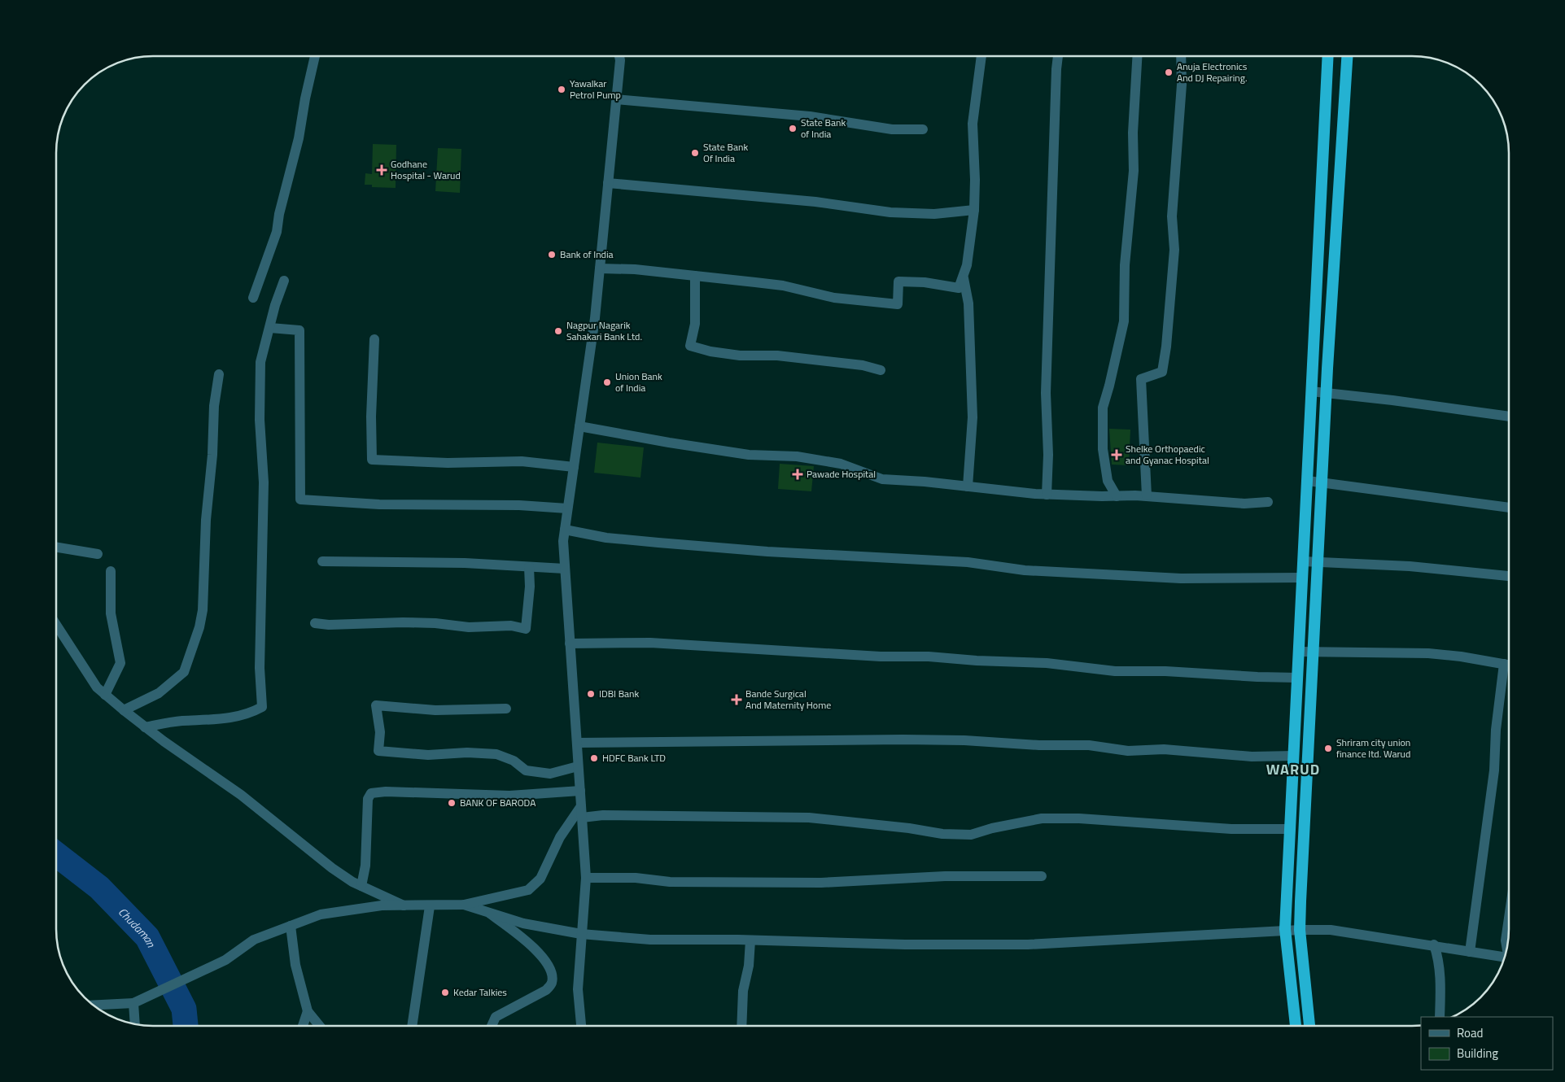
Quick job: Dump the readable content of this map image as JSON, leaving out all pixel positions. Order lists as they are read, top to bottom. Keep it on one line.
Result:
{"districts":["WARUD"],"water":["Chudaman"],"places":{"other":["Anuja Electronics And DJ Repairing.","Yawalkar Petrol Pump","State Bank of India","State Bank Of India","Bank of India","Nagpur Nagarik Sahakari Bank Ltd.","Union Bank of India","IDBI Bank","Shriram city union finance ltd. Warud","HDFC Bank LTD","BANK OF BARODA","Kedar Talkies"],"health":["Godhane Hospital - Warud","Shelke Orthopaedic and Gyanac Hospital","Pawade Hospital","Bande Surgical And Maternity Home"]},"legend":["Road","Building"]}
